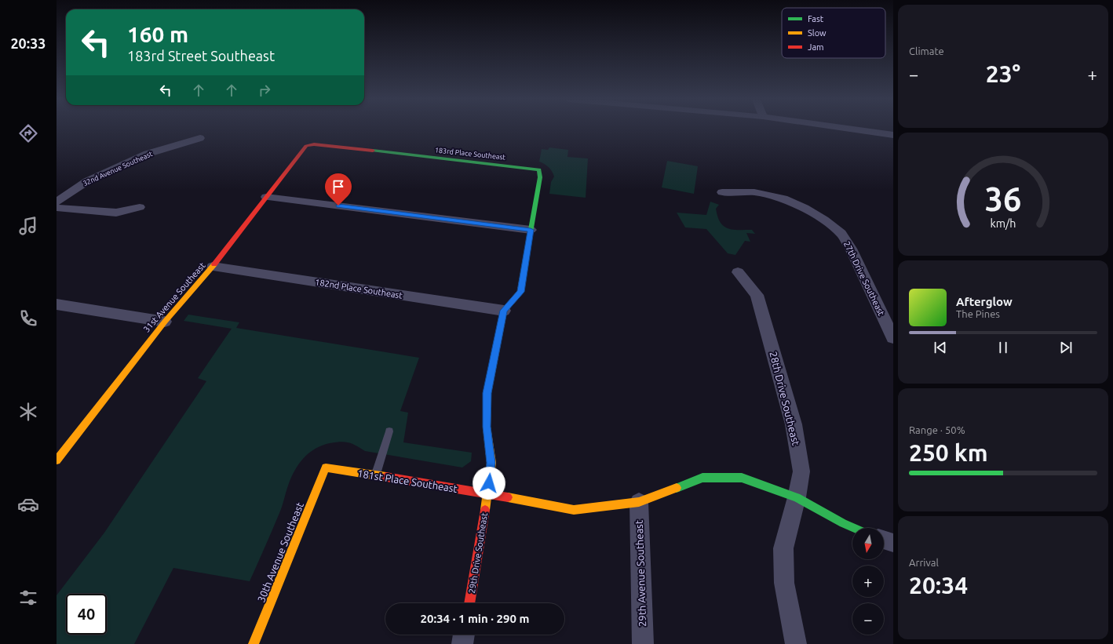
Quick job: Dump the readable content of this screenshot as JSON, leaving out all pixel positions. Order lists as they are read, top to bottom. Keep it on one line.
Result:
{"streets":{"street":["183rd Place Southeast","32nd Avenue Southeast","27th Drive Southeast","182nd Place Southeast","31st Avenue Southeast","28th Drive Southeast","181st Place Southeast","30th Avenue Southeast","29th Drive Southeast","29th Avenue Southeast"]},"crossings":[["183rd Place Southeast","31st Avenue Southeast"],["183rd Place Southeast","29th Drive Southeast"],["182nd Place Southeast","31st Avenue Southeast"],["182nd Place Southeast","29th Drive Southeast"],["28th Drive Southeast","181st Place Southeast"],["181st Place Southeast","30th Avenue Southeast"],["181st Place Southeast","29th Drive Southeast"],["181st Place Southeast","29th Avenue Southeast"]],"legend":["Fast","Slow","Jam"],"north":"bottom","page":{"tabs":"20:33","tile":["Climate",["Range · 50%","250 km"],["Arrival","20:34"]],"turn":["160 m","183rd Street Southeast"],"heat":["−","23°","+"],"song":["Afterglow","The Pines"],"map_buttons":["+","−"],"limit":"40","trip":"20:34 · 1 min · 290 m","gauge":["36","km/h"]}}
